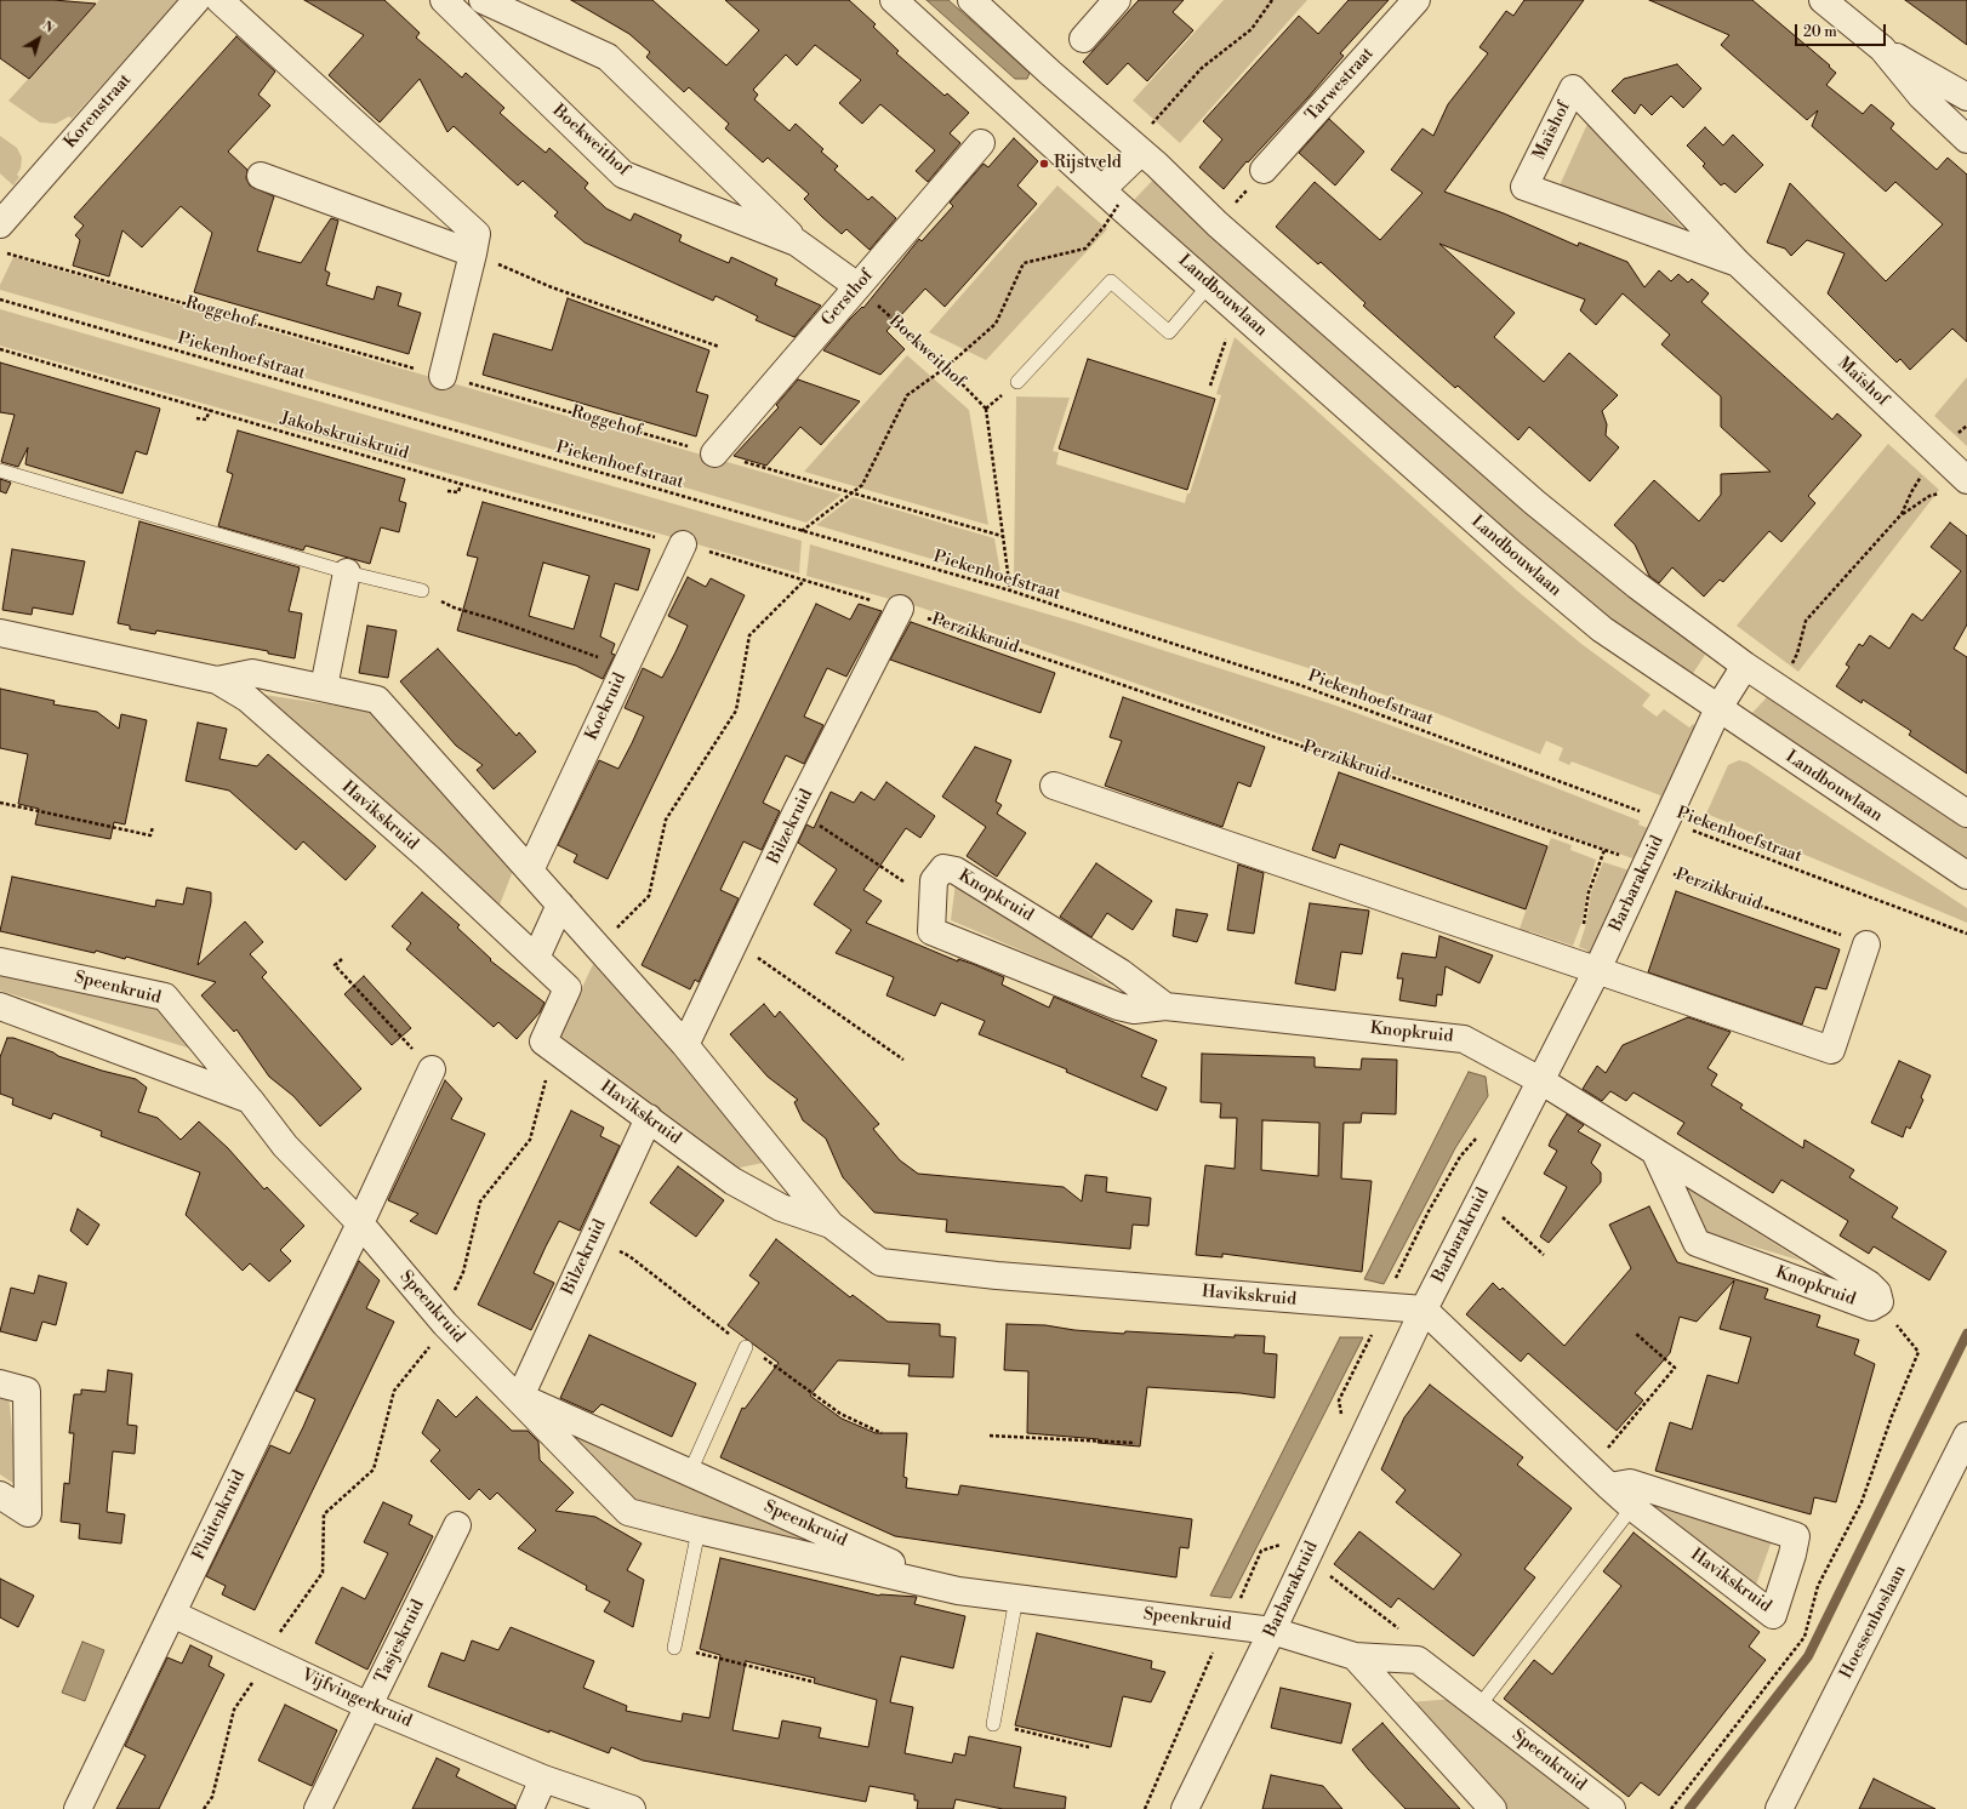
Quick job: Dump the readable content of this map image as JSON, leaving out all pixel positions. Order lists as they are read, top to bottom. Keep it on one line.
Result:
{"streets":{"street":["Tarwestraat","Korenstraat","Maïshof","Boekweithof","Landbouwlaan","Gersthof","Koekruid","Havikskruid","Bilzekruid","Barbarakruid","Knopkruid","Speenkruid","Fluitenkruid","Hoessenboslaan","Tasjeskruid","Vijfvingerkruid"],"path":["Roggehof","Piekenhoefstraat","Jakobskruiskruid","Perzikkruid"]},"crossings":[["Boekweithof","Gersthof"],["Boekweithof","Roggehof"],["Landbouwlaan","Barbarakruid"],["Gersthof","Roggehof"],["Piekenhoefstraat","Barbarakruid"],["Jakobskruiskruid","Perzikkruid"],["Jakobskruiskruid","Koekruid"],["Perzikkruid","Koekruid"],["Perzikkruid","Bilzekruid"],["Perzikkruid","Barbarakruid"],["Koekruid","Havikskruid"],["Havikskruid","Bilzekruid"],["Havikskruid","Barbarakruid"],["Bilzekruid","Speenkruid"],["Barbarakruid","Knopkruid"],["Barbarakruid","Speenkruid"],["Speenkruid","Fluitenkruid"],["Fluitenkruid","Vijfvingerkruid"],["Tasjeskruid","Vijfvingerkruid"]],"places":["Rijstveld"],"scale_bar":"20 m","north":"top right"}
